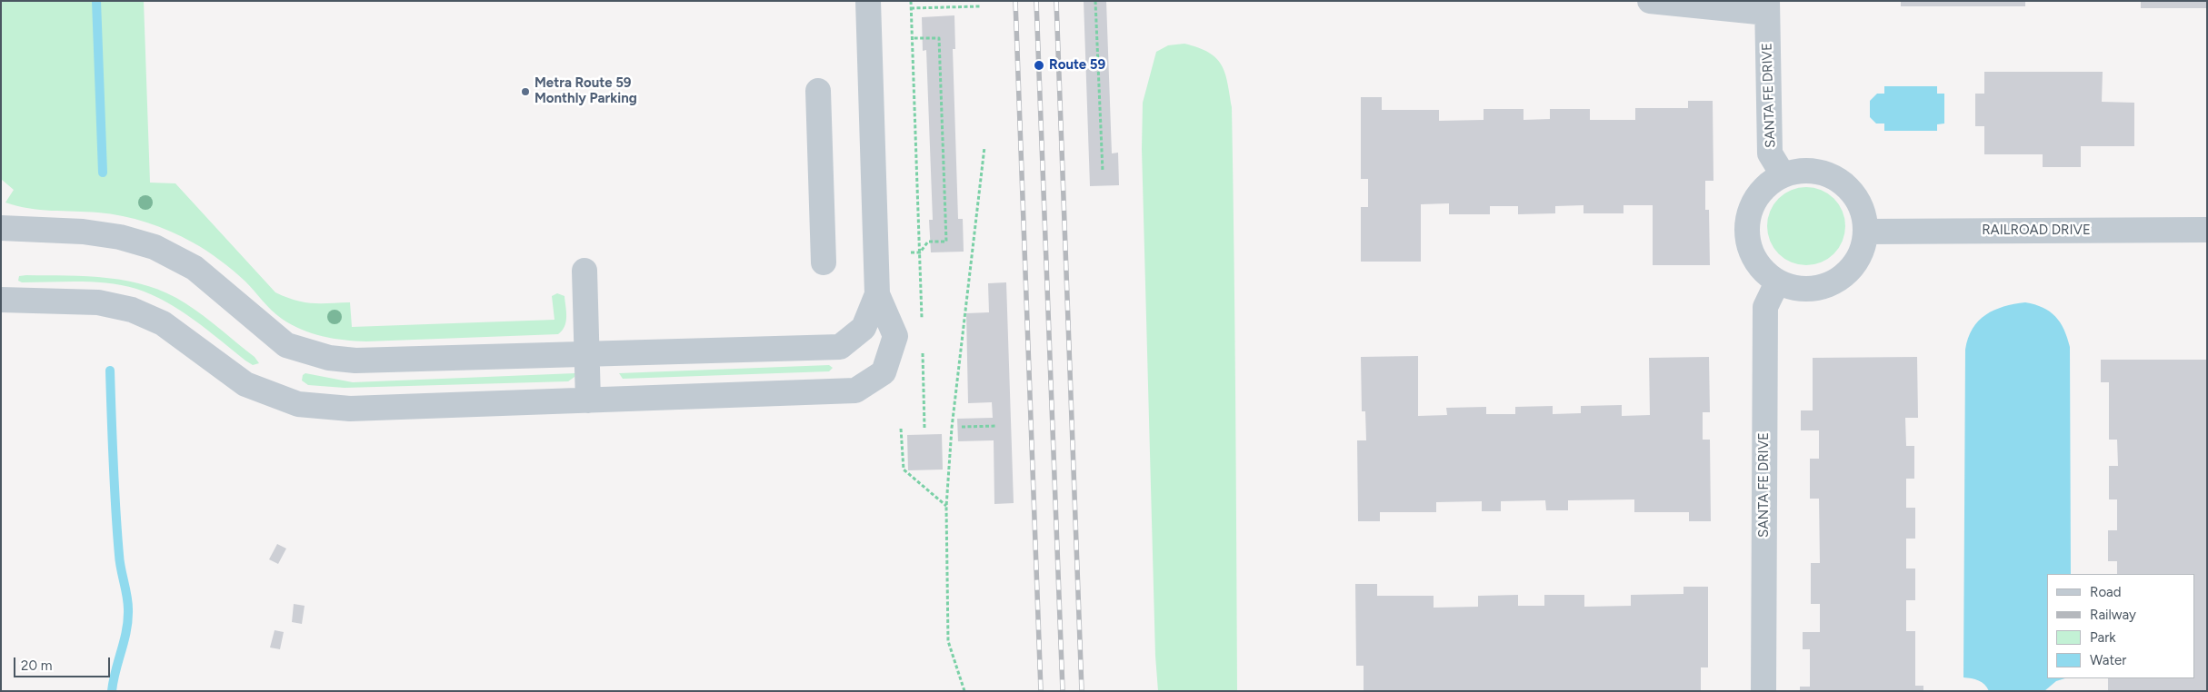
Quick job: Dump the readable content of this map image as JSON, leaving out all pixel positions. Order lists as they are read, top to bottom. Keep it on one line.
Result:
{"streets":{"street":["SANTA FE DRIVE","RAILROAD DRIVE"]},"crossings":[["SANTA FE DRIVE","RAILROAD DRIVE"]],"places":["Route 59","Metra Route 59 Monthly Parking"],"legend":["Road","Railway","Park","Water"],"scale_bar":"20 m"}
